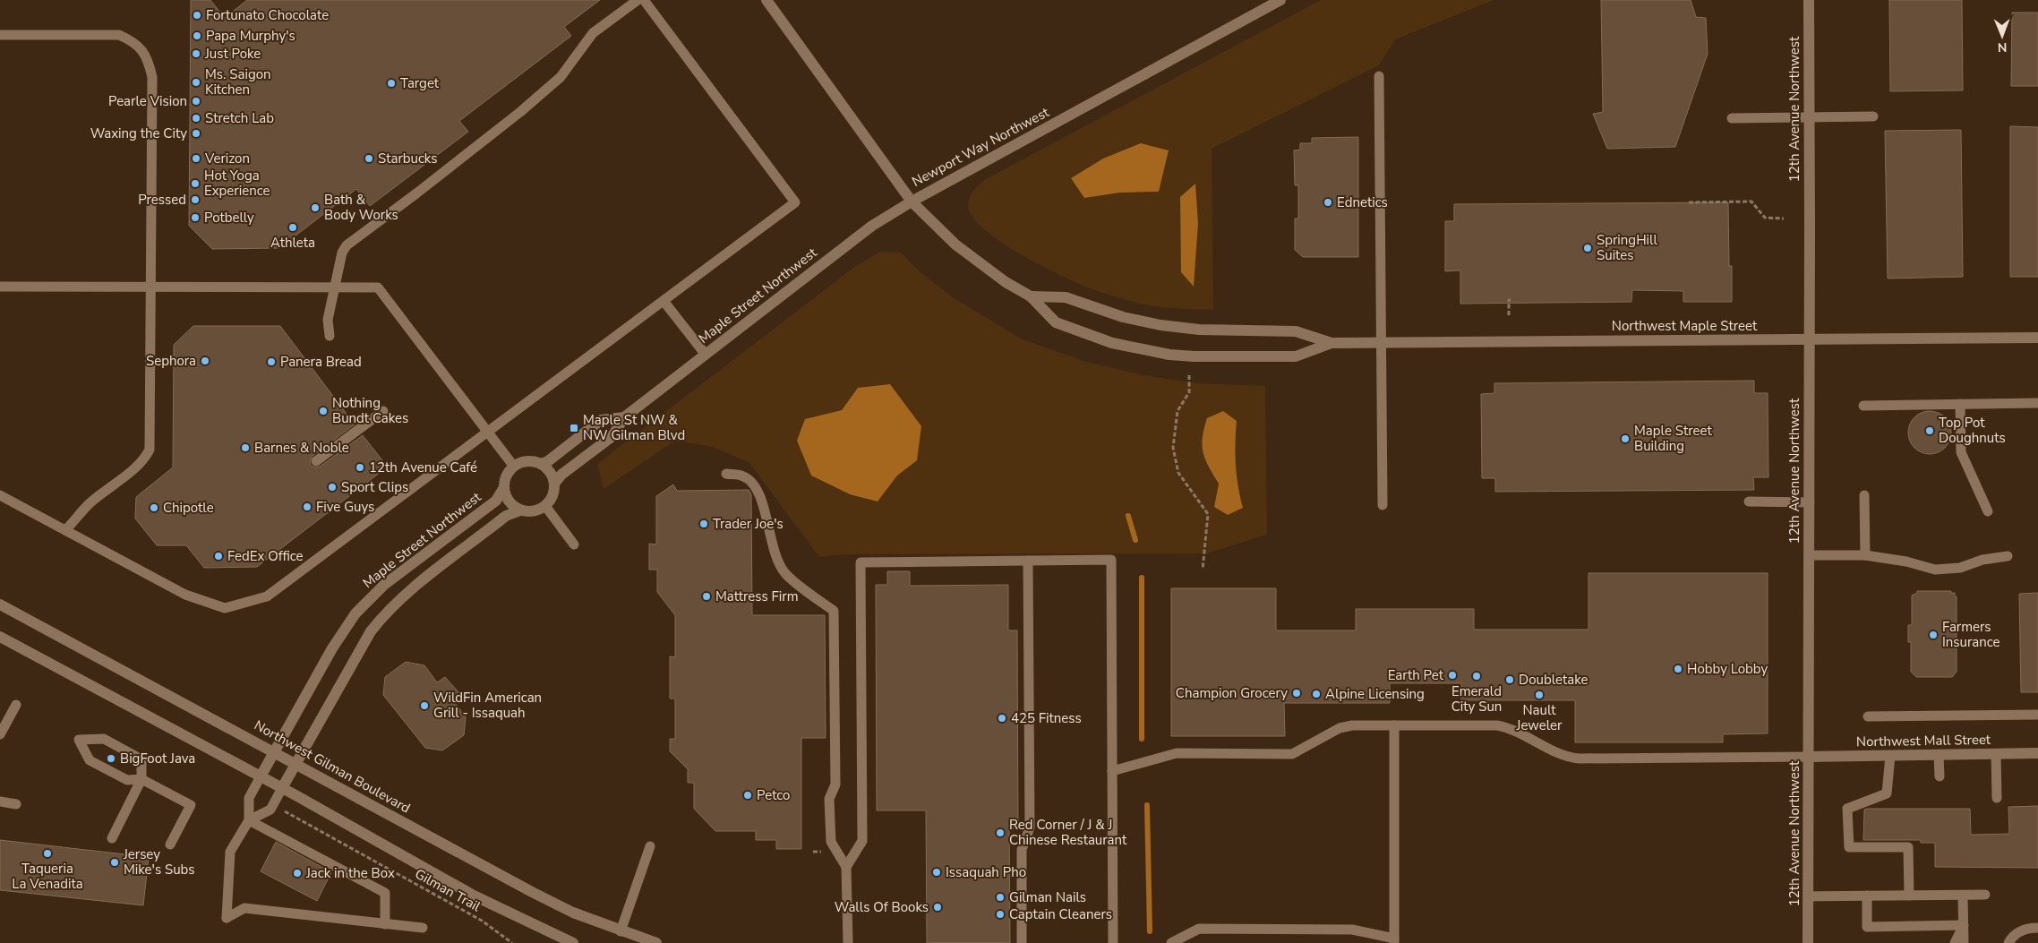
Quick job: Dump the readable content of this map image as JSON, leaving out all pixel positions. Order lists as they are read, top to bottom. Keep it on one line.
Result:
{"streets":{"street":["12th Avenue Northwest","Newport Way Northwest","Maple Street Northwest","Northwest Maple Street","Northwest Mall Street","Northwest Gilman Boulevard"],"path":["Gilman Trail"]},"crossings":[["12th Avenue Northwest","Northwest Maple Street"],["12th Avenue Northwest","Northwest Mall Street"],["Newport Way Northwest","Maple Street Northwest"],["Newport Way Northwest","Northwest Maple Street"],["Maple Street Northwest","Northwest Maple Street"],["Maple Street Northwest","Northwest Gilman Boulevard"]],"places":{"other":["Fortunato Chocolate","Papa Murphy's","Just Poke","Ms. Saigon Kitchen","Target","Pearle Vision","Stretch Lab","Waxing the City","Verizon","Starbucks","Hot Yoga Experience","Pressed","Ednetics","Bath & Body Works","Potbelly","Athleta","SpringHill Suites","Sephora","Panera Bread","Nothing Bundt Cakes","Top Pot Doughnuts","Maple Street Building","Barnes & Noble","12th Avenue Café","Sport Clips","Five Guys","Chipotle","Trader Joe's","FedEx Office","Mattress Firm","Farmers Insurance","Hobby Lobby","Earth Pet","Emerald City Sun","Doubletake","Champion Grocery","Alpine Licensing","Nault Jeweler","WildFin American Grill - Issaquah","425 Fitness","BigFoot Java","Petco","Red Corner / J & J Chinese Restaurant","Taqueria La Venadita","Jersey Mike's Subs","Issaquah Pho","Jack in the Box","Gilman Nails","Walls Of Books","Captain Cleaners"],"transit":["Maple St NW & NW Gilman Blvd"]},"north":"bottom"}
